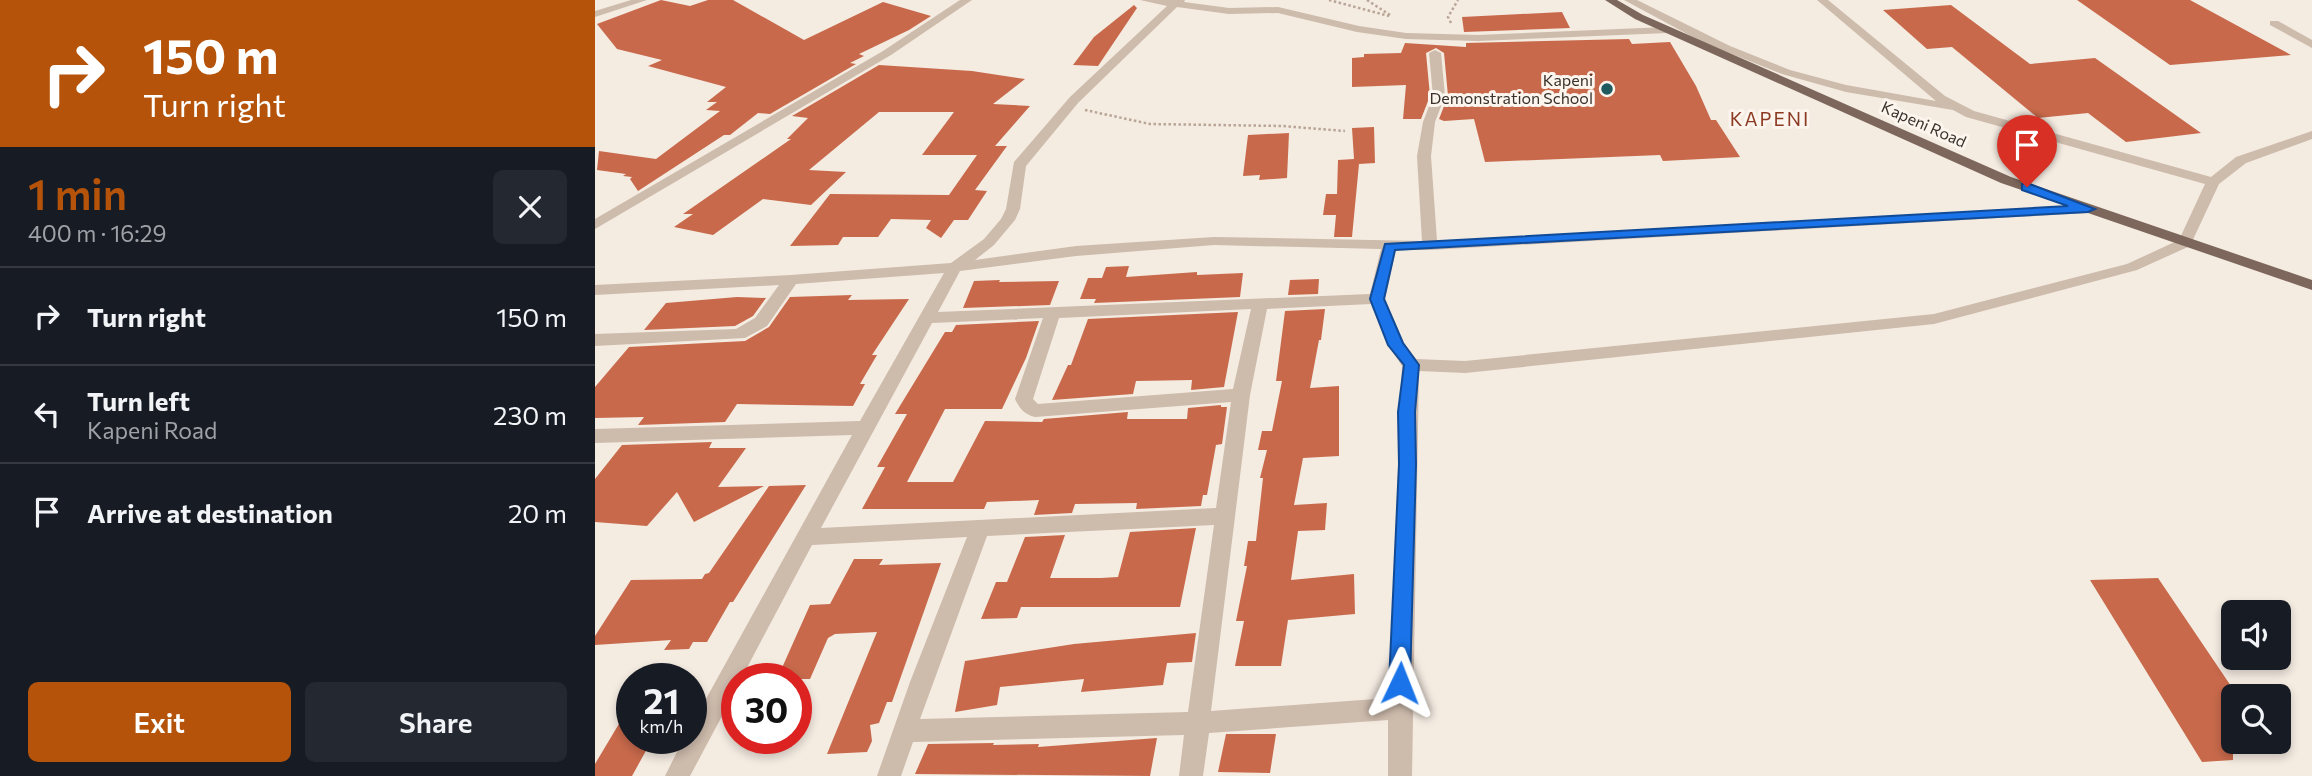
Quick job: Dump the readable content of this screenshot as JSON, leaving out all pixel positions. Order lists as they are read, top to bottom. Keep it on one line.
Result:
{"streets":{"main road":["Kapeni Road"]},"districts":["KAPENI"],"places":["Kapeni Demonstration School"],"page":{"turn":["150 m","Turn right"],"heading":["1 min","400 m · 16:29"],"list":[{"name":"Turn right","value":"150 m"},{"name":"Turn left","note":"Kapeni Road","value":"230 m"},{"name":"Arrive at destination","value":"20 m"}],"speed":"21 km/h","limit":"30","buttons":["Exit","Share"]}}
